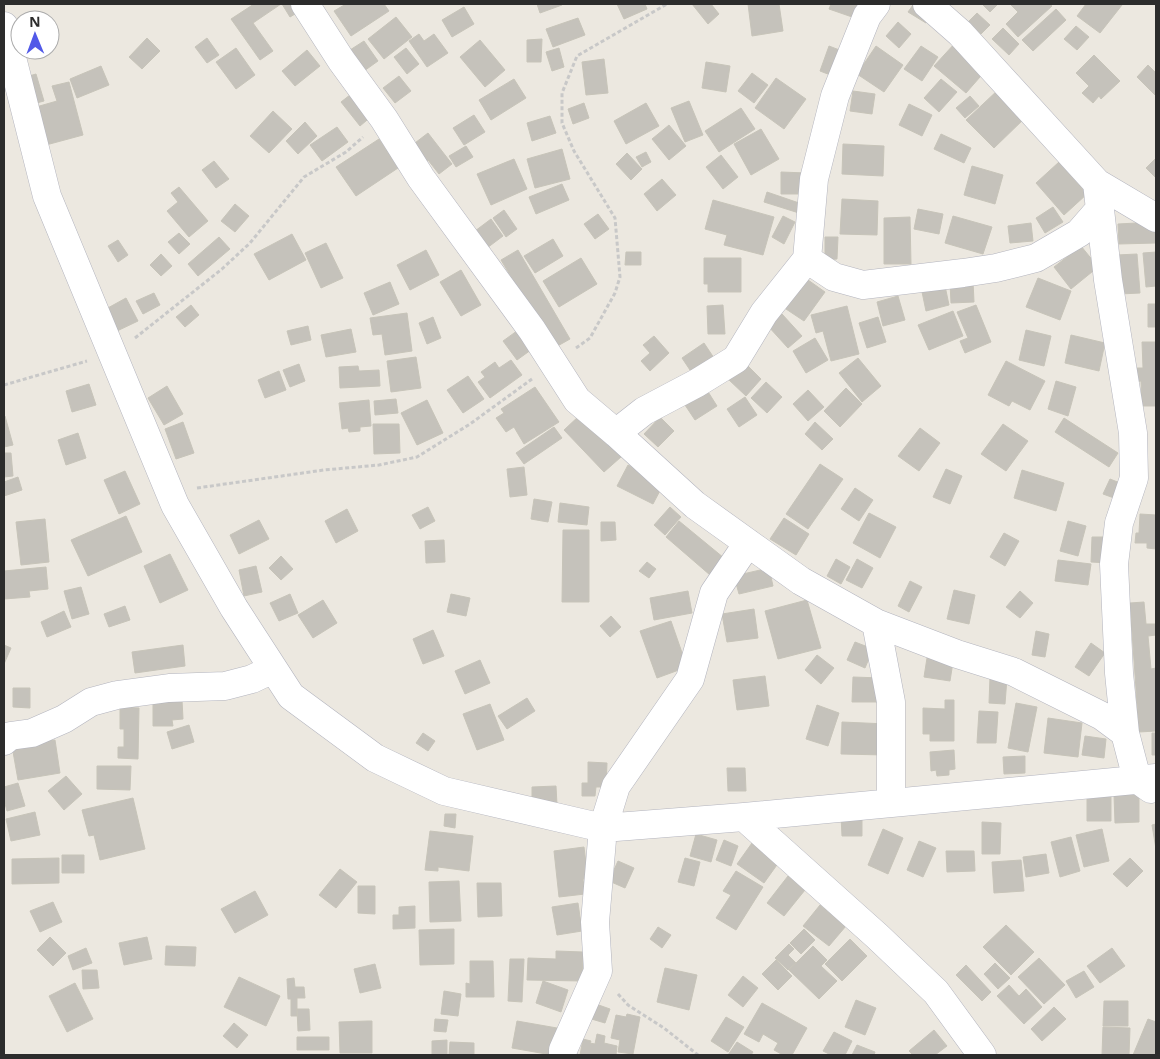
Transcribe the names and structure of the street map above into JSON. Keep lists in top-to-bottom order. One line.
{"north":"top"}
